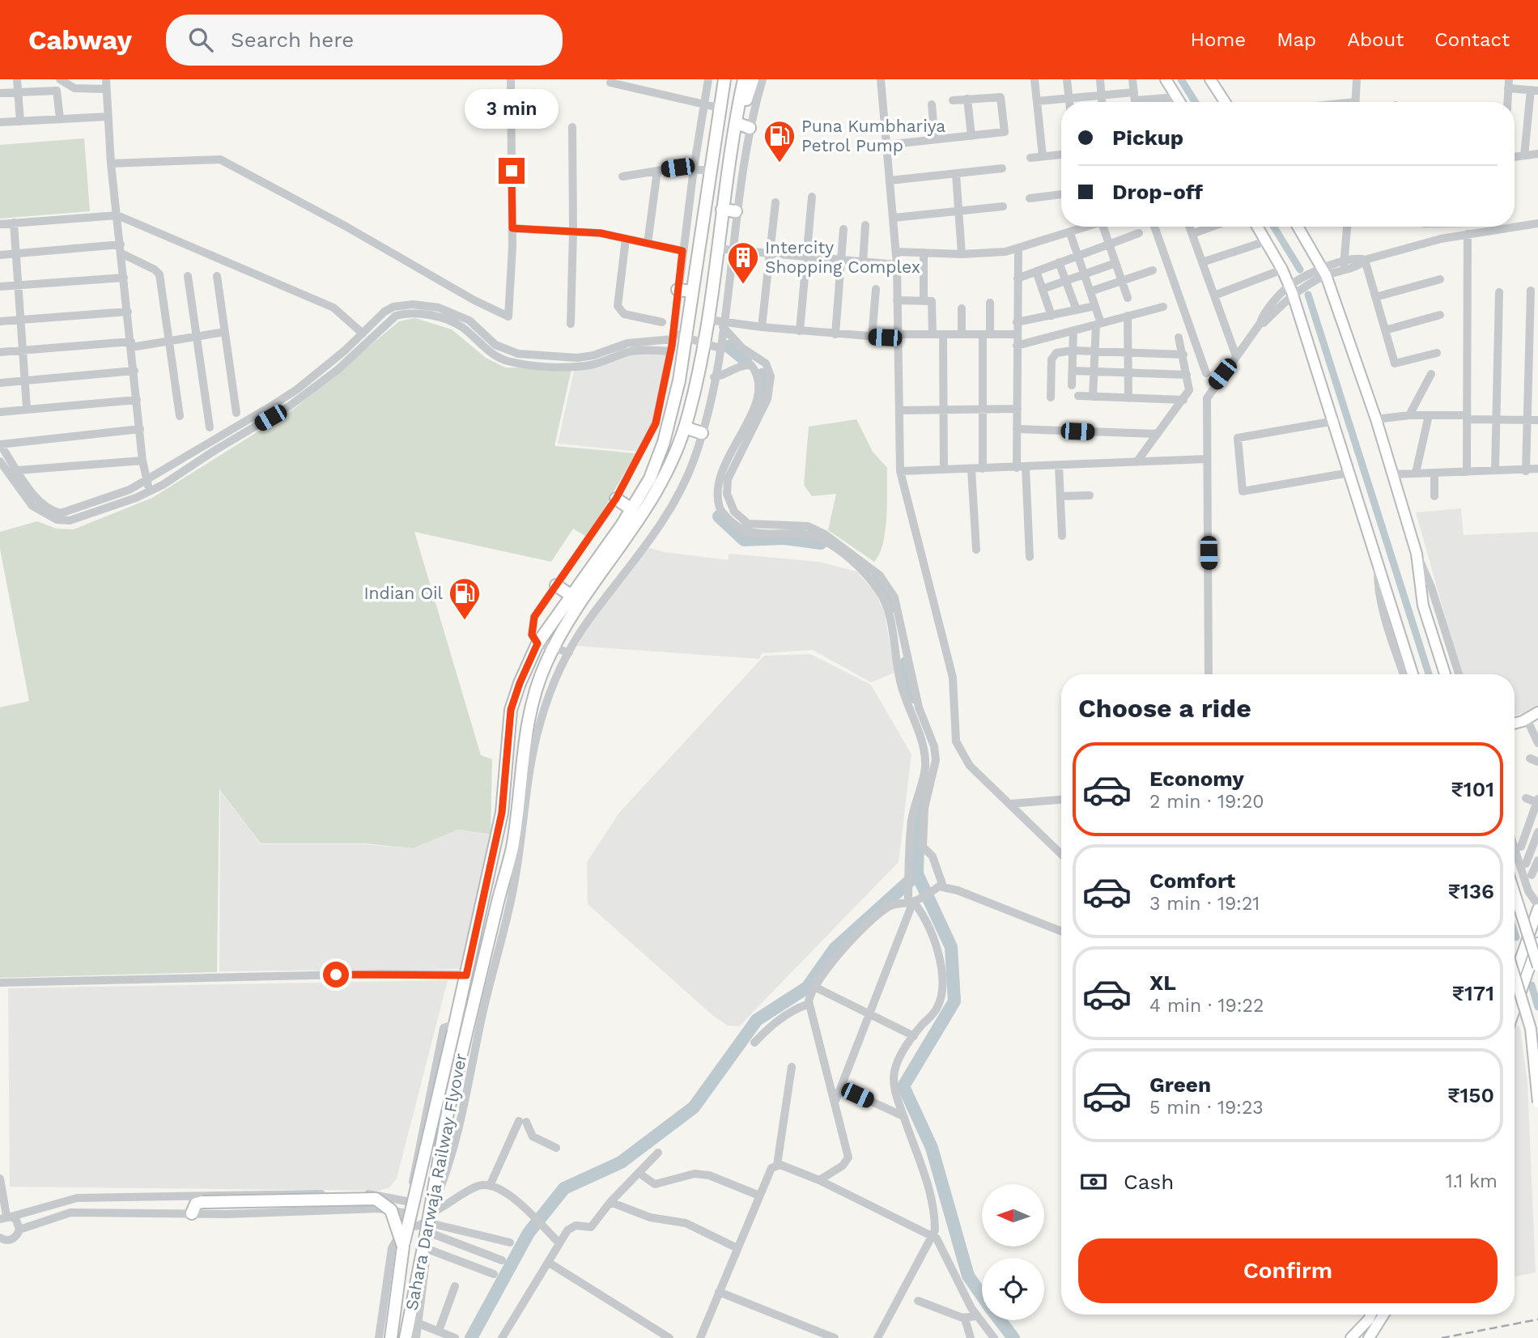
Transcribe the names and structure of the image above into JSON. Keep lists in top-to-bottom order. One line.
{"streets":{"highway":["Sahara Darwaja Railway Flyover"]},"places":{"fuel station":["Puna Kumbhariya Petrol Pump","Indian Oil"],"building":["Intercity Shopping Complex"]},"north":"left","page":{"header":"Cabway","search":"Search here","nav":["Home","Map","About","Contact"],"bubble":"3 min","banner":["Pickup","Drop-off"],"heading":"Choose a ride","list":[{"name":"Economy","note":"2 min · 19:20","value":"₹101"},{"name":"Comfort","note":"3 min · 19:21","value":"₹136"},{"name":"XL","note":"4 min · 19:22","value":"₹171"},{"name":"Green","note":"5 min · 19:23","value":"₹150"}],"pay":["Cash","1.1 km"],"buttons":"Confirm"}}
